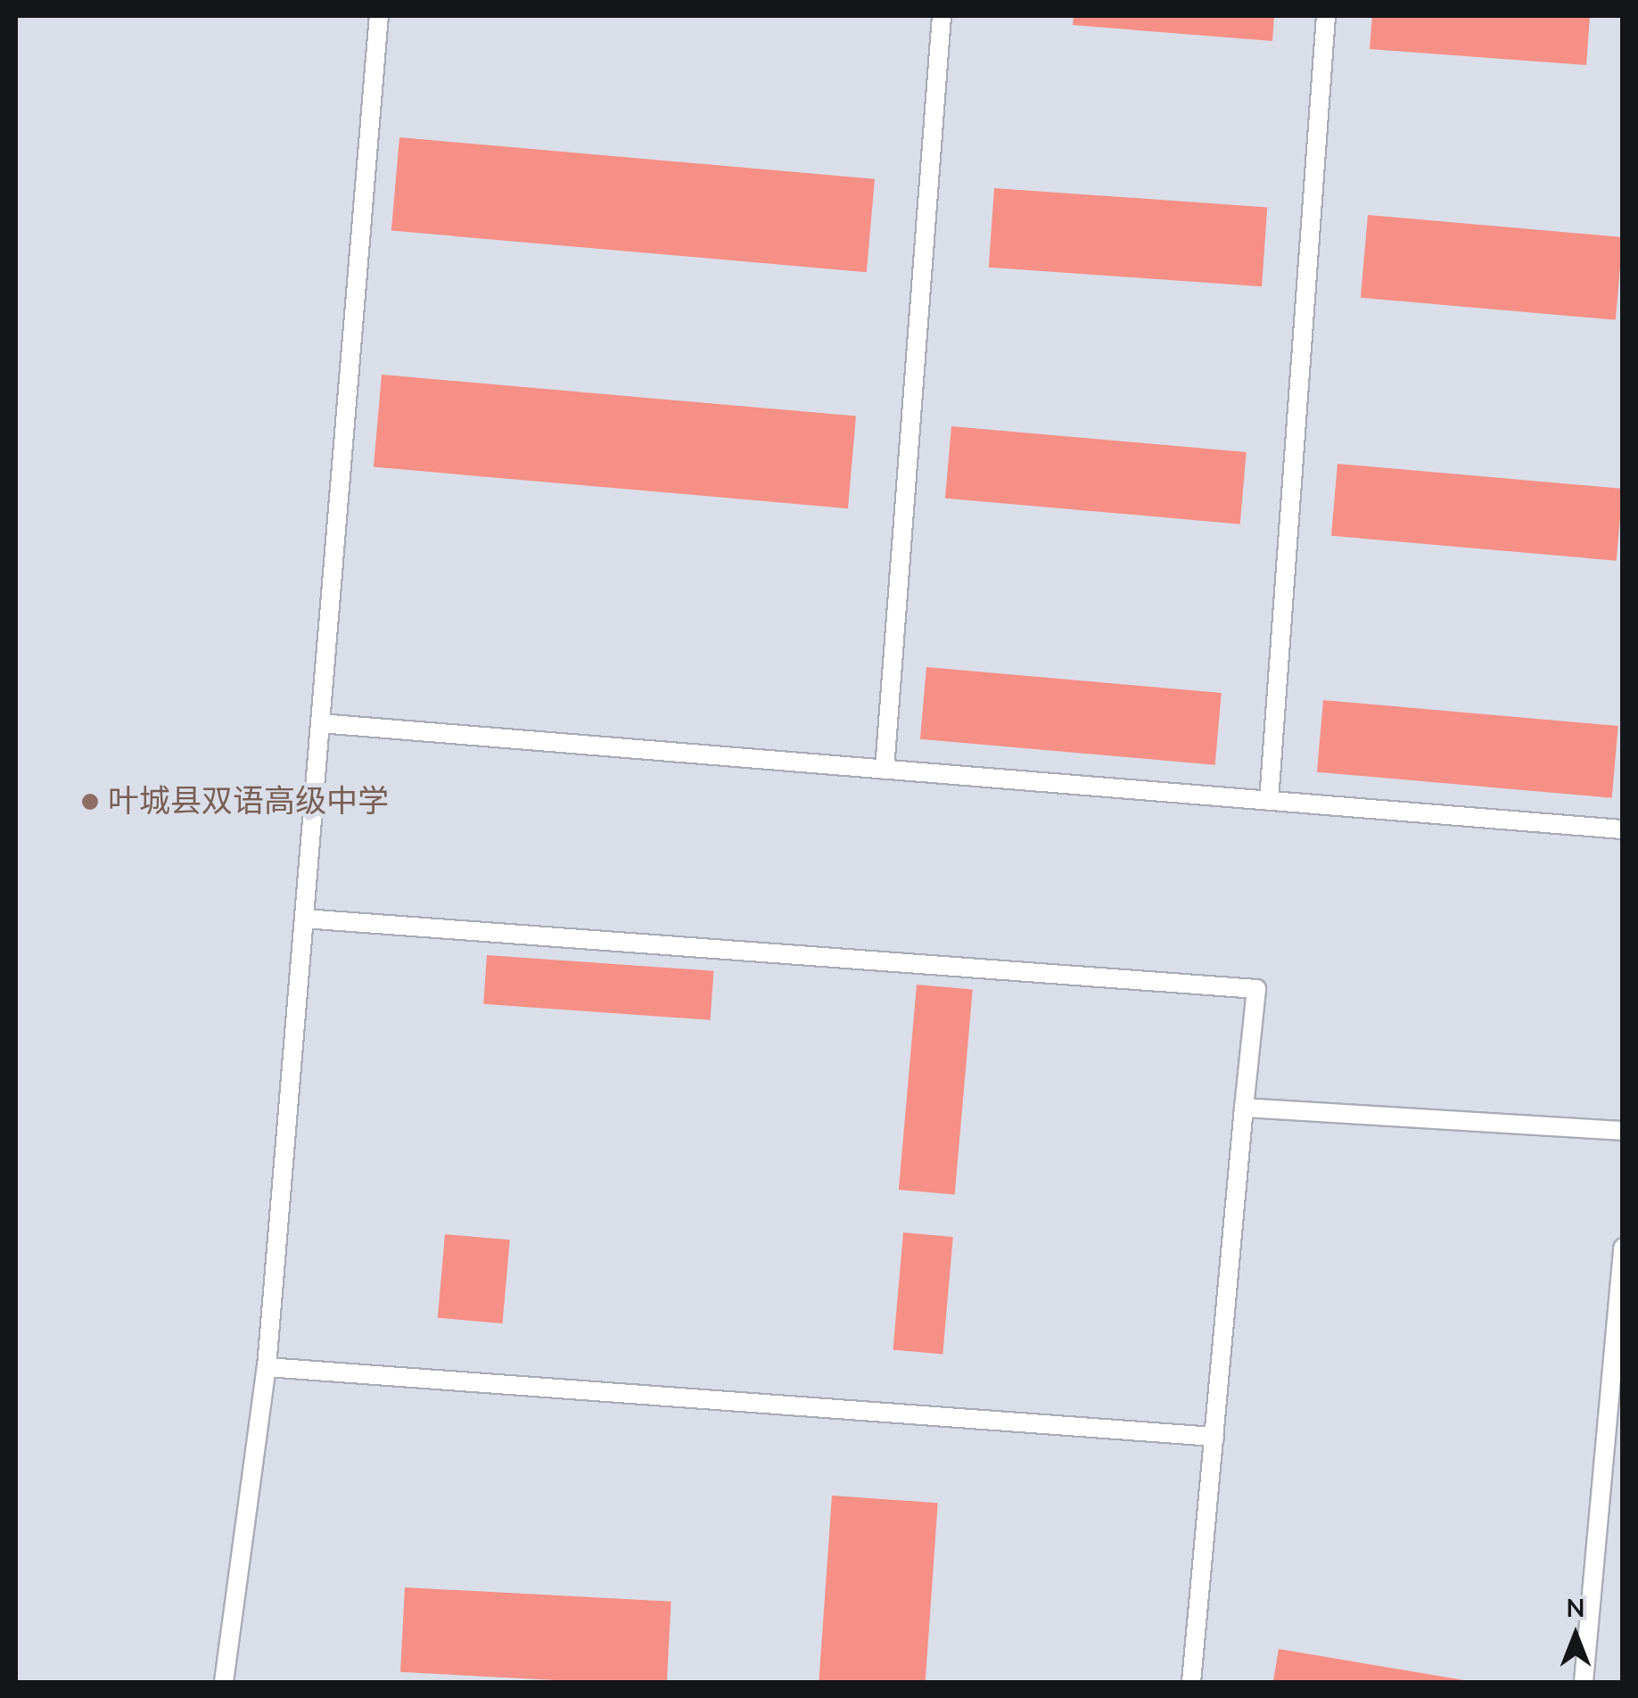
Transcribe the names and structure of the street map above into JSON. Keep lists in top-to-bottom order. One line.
{"places":["叶城县双语高级中学"],"north":"top"}
